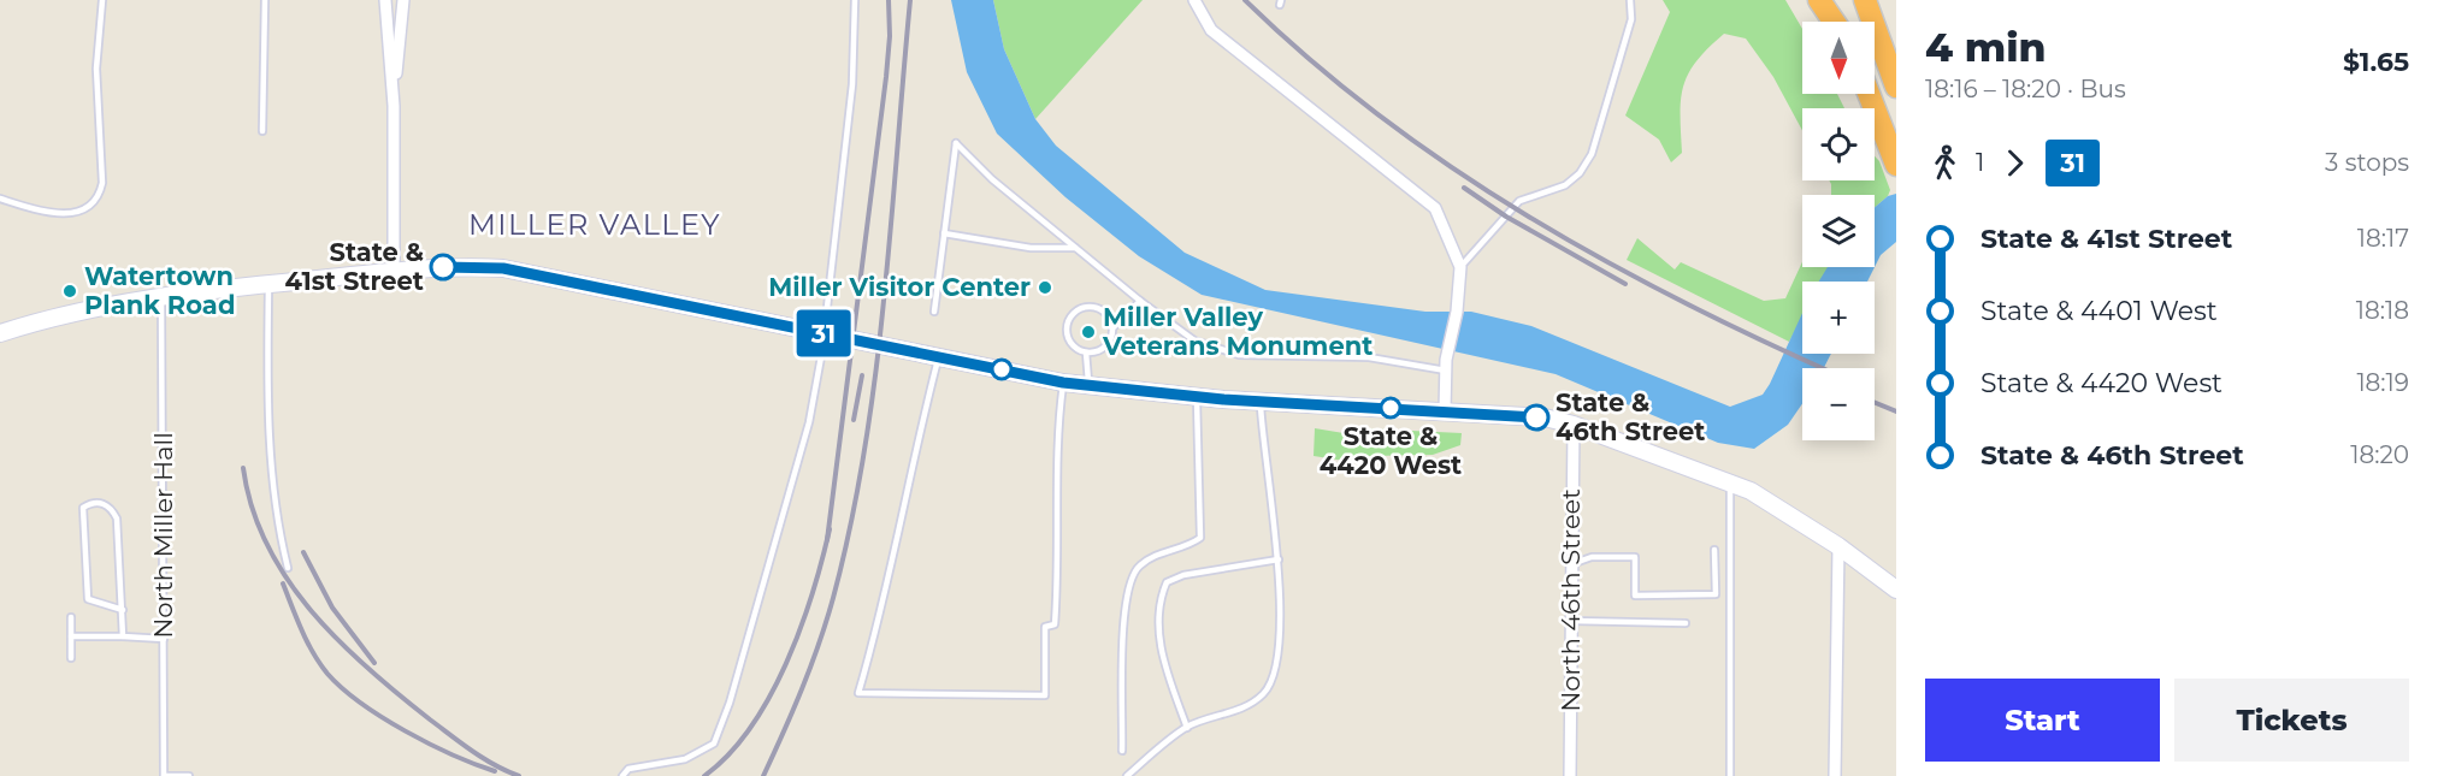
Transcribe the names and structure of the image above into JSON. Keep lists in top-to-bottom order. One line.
{"streets":{"street":["North 46th Street"],"lane":["North Miller Hall"]},"districts":["MILLER VALLEY"],"places":["State & 41st Street","Miller Visitor Center","Watertown Plank Road","Miller Valley Veterans Monument","State & 4420 West","State & 46th Street"],"lines":["bus line 31"],"north":"bottom","page":{"on_map":"31","heading":["4 min","18:16 – 18:20 · Bus","$1.65"],"map_buttons":["+","−"],"legs":["1","31","3 stops"],"list":[{"name":"State & 41st Street","value":"18:17"},{"name":"State & 4401 West","value":"18:18"},{"name":"State & 4420 West","value":"18:19"},{"name":"State & 46th Street","value":"18:20"}],"buttons":["Start","Tickets"]}}
